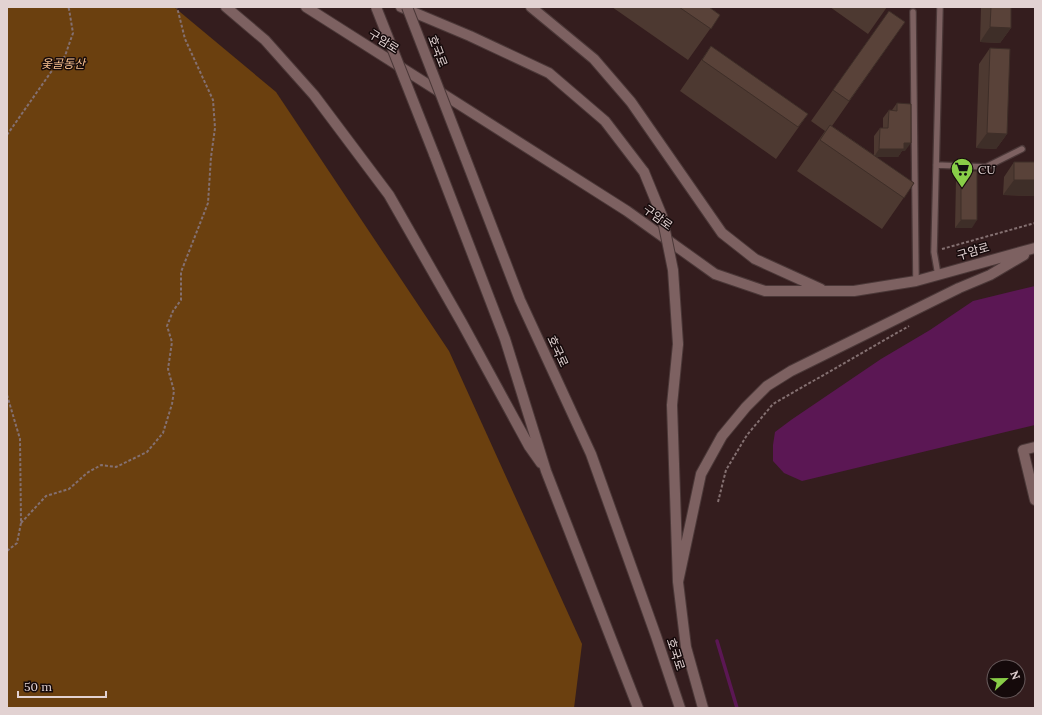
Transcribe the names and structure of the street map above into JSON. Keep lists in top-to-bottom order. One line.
{"streets":{"main road":["구암로","호국로"]},"parks":["옻골동산"],"places":{"supermarket":["CU"]},"scale_bar":"50 m","north":"right"}
